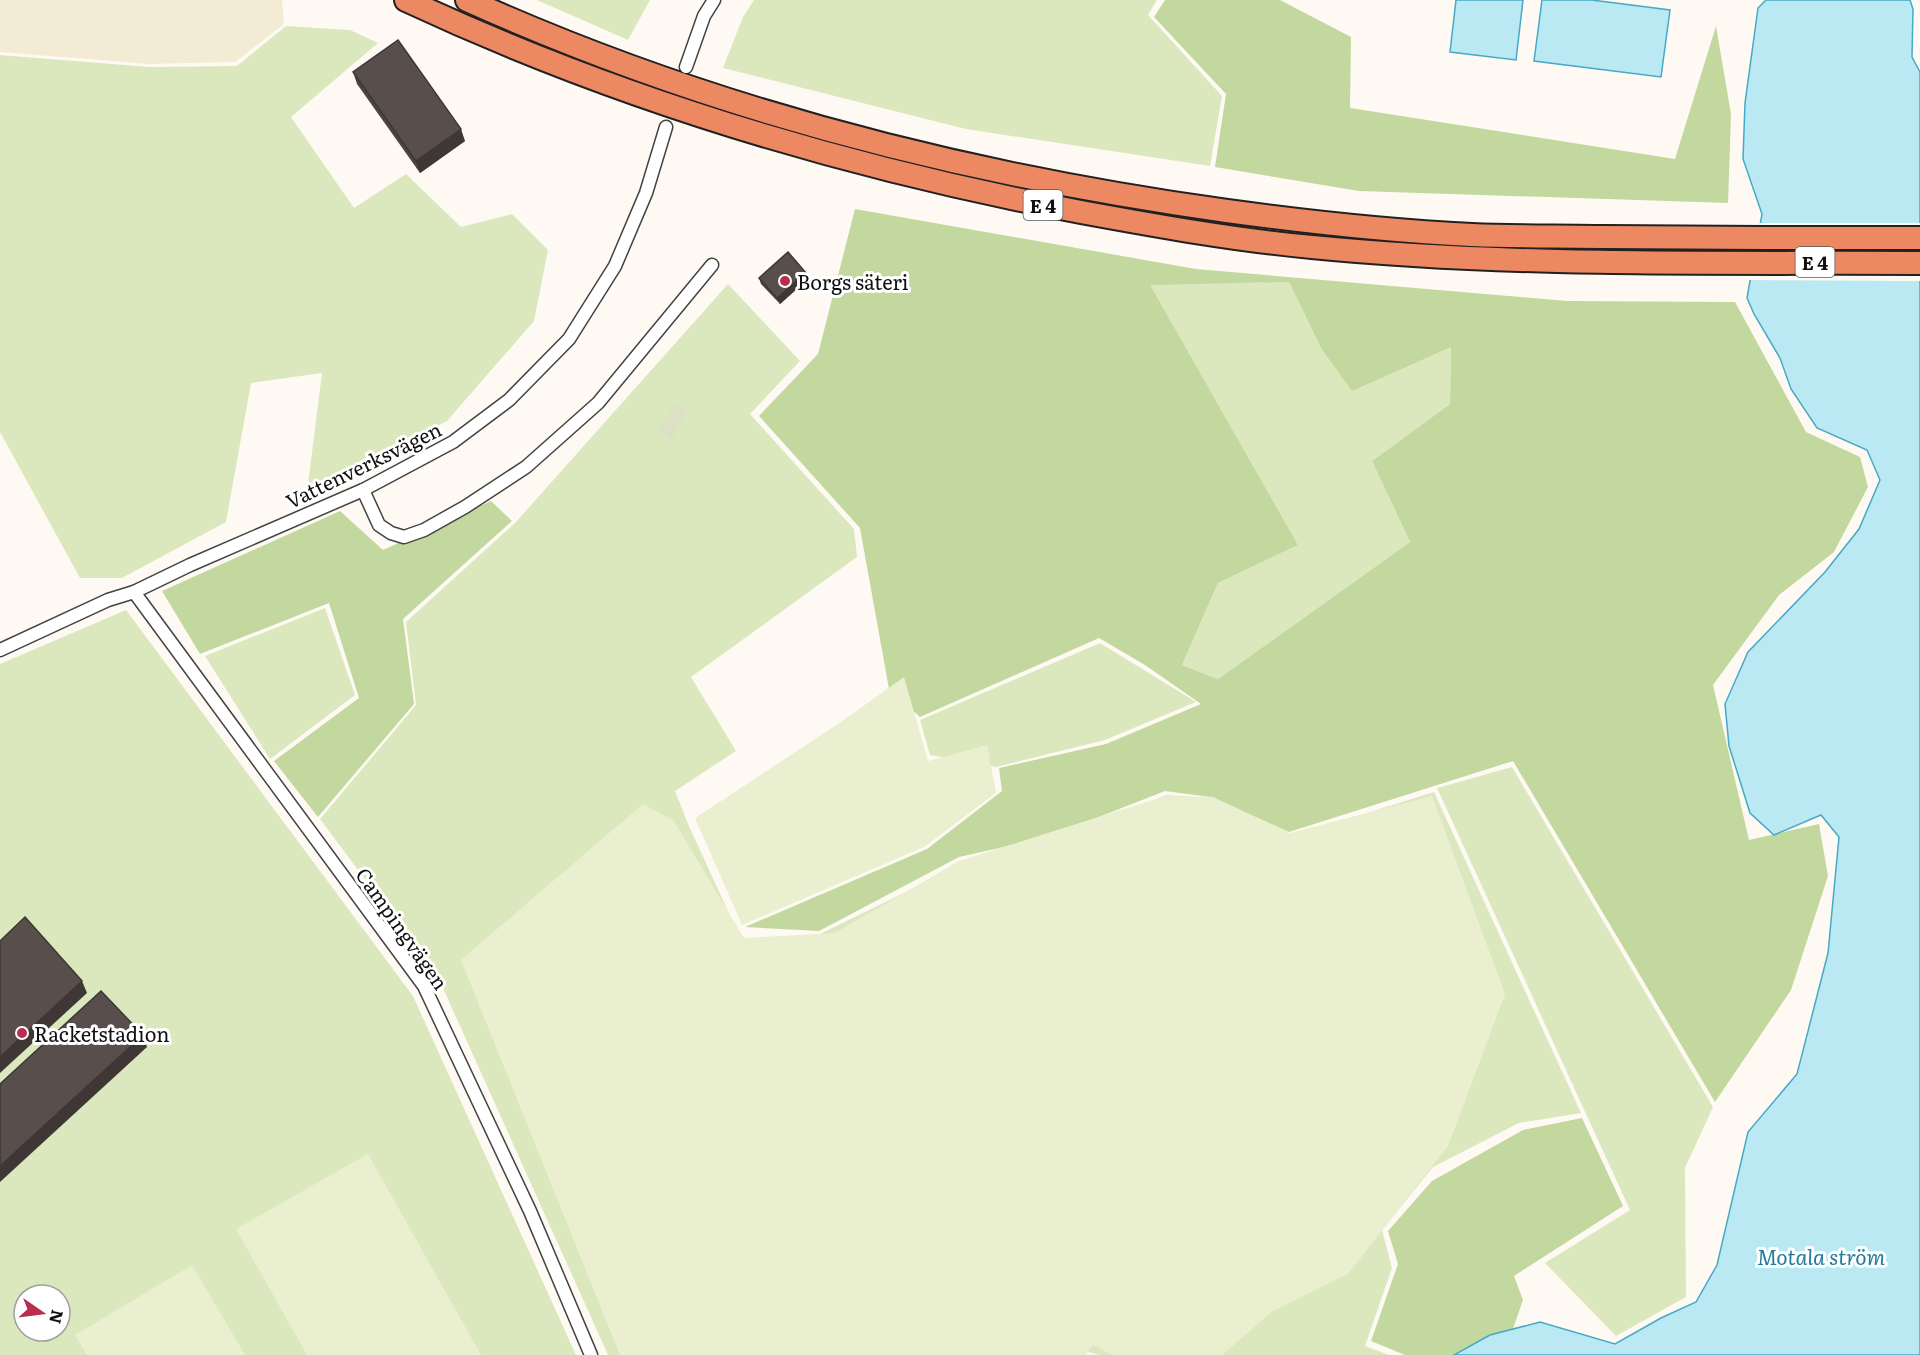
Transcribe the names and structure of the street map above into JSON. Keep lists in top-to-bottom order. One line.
{"streets":{"highway":["E 4"],"street":["Vattenverksvägen","Campingvägen"]},"crossings":[["Vattenverksvägen","Campingvägen"]],"water":["Motala ström"],"places":["Borgs säteri","Racketstadion"],"north":"right"}
